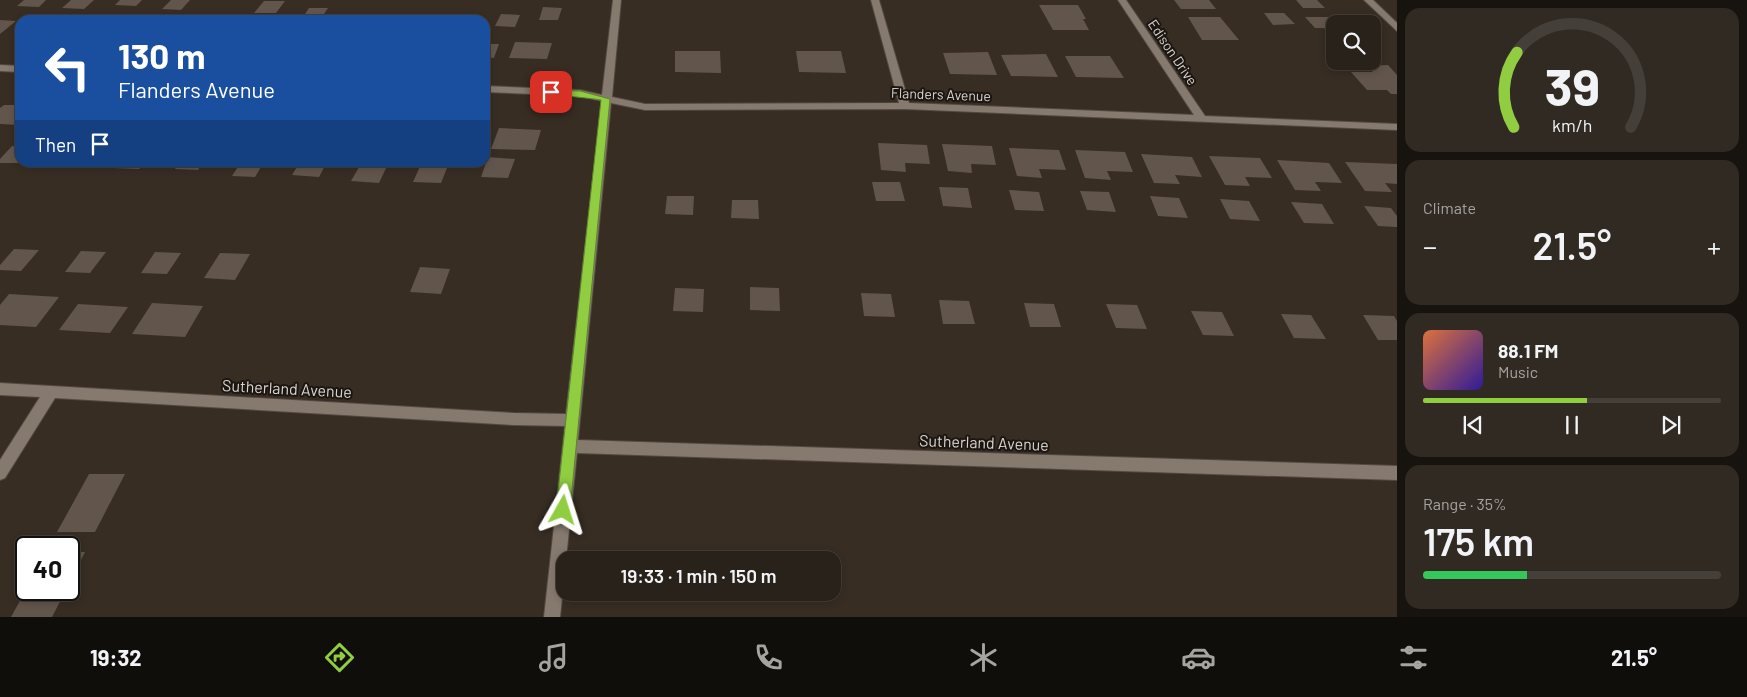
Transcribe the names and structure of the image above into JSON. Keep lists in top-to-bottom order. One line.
{"streets":{"street":["Edison Drive","Flanders Avenue","Sutherland Avenue"]},"crossings":[["Edison Drive","Flanders Avenue"]],"page":{"turn":["130 m","Flanders Avenue"],"then":"Then","tile":["Climate",["Range · 35%","175 km"]],"heat":["−","21.5°","+"],"song":["88.1 FM","Music"],"limit":"40","trip":"19:33 · 1 min · 150 m","tabs":["19:32","21.5°"],"gauge":["39","km/h"]}}
